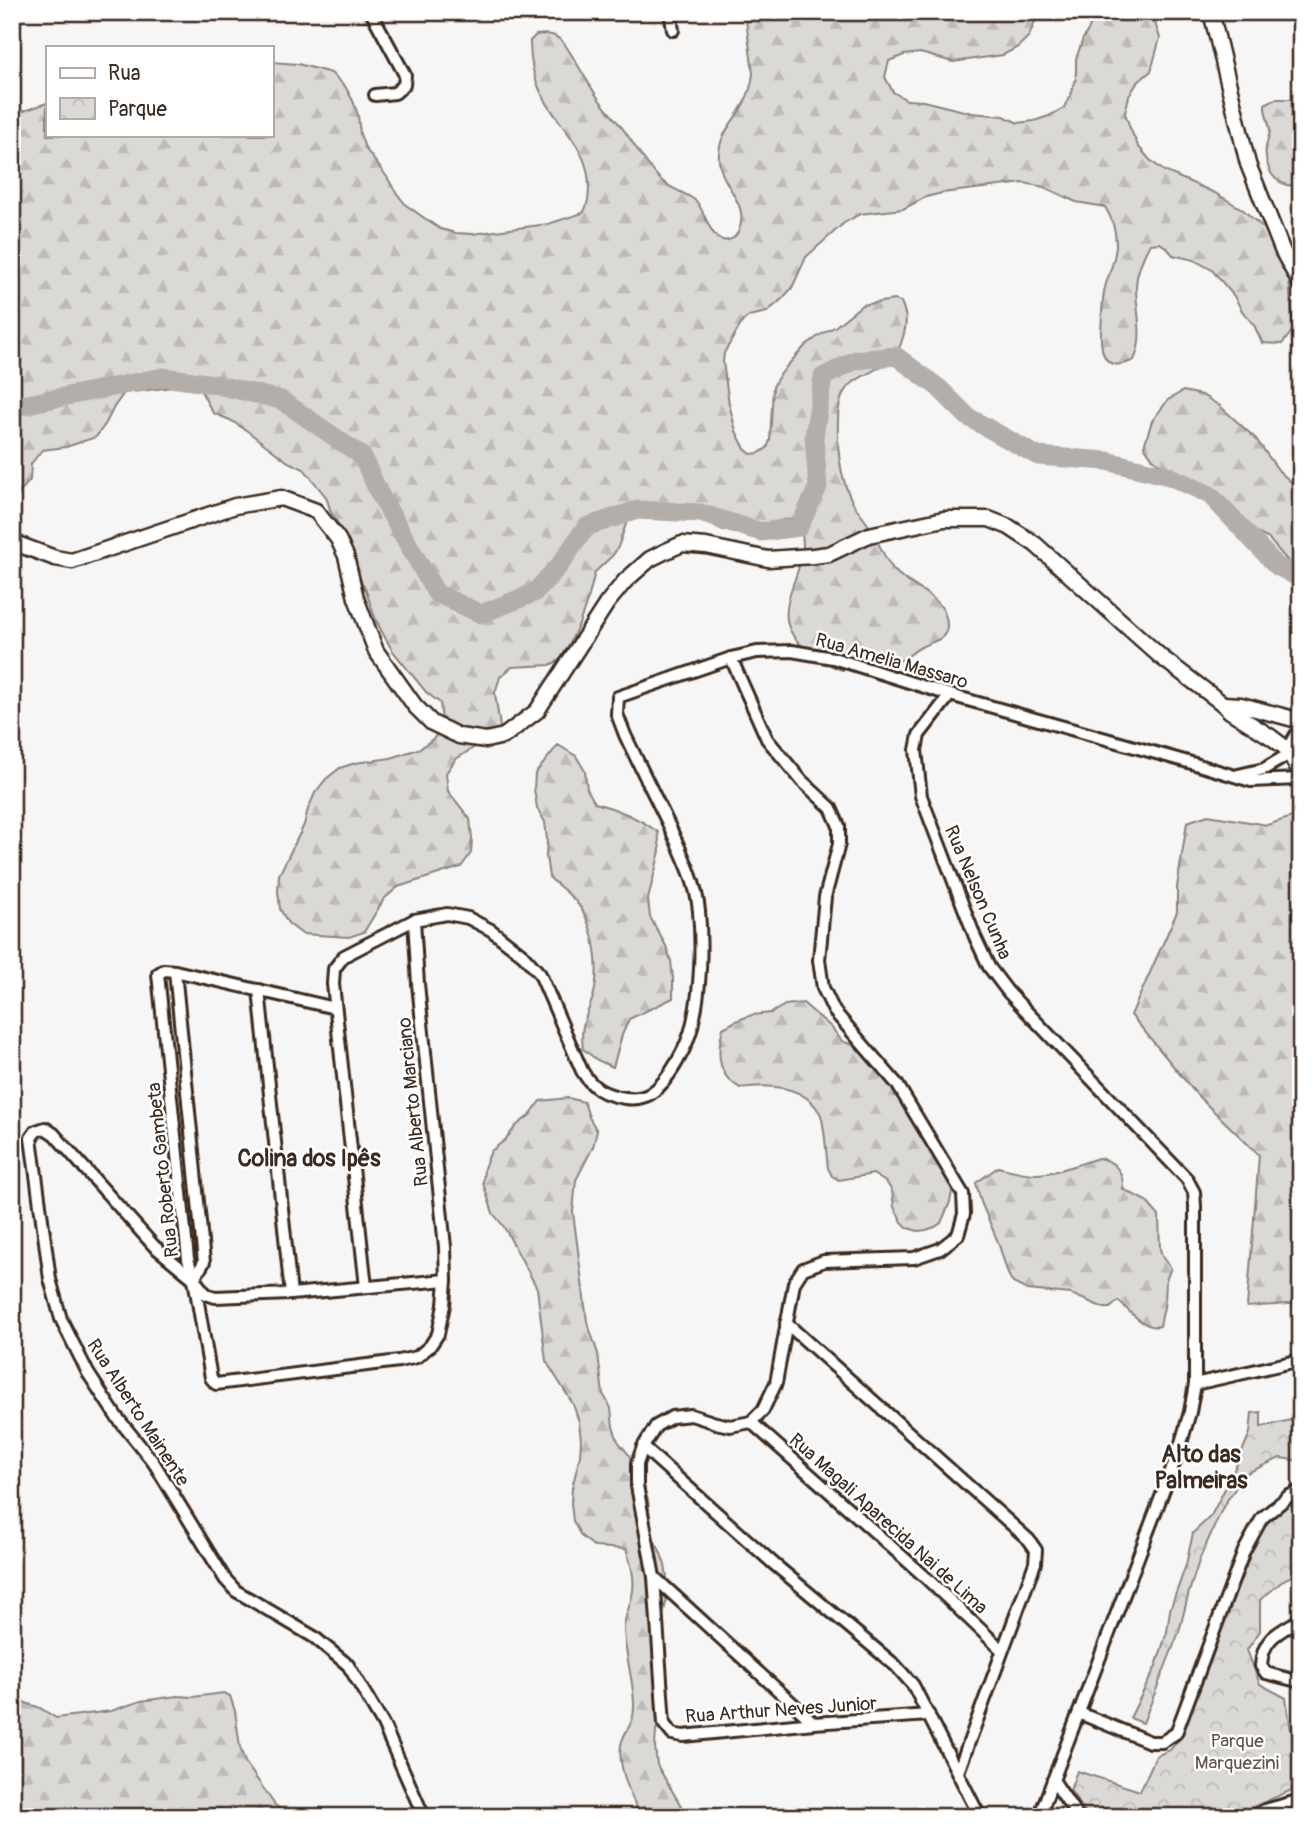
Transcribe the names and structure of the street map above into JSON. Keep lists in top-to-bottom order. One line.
{"streets":{"street":["Rua Amelia Massaro","Rua Nelson Cunha","Rua Alberto Marciano","Rua Roberto Gambeta","Rua Alberto Mainente","Rua Magali Aparecida Nai de Lima","Rua Arthur Neves Junior"]},"crossings":[["Rua Amelia Massaro","Rua Nelson Cunha"],["Rua Amelia Massaro","Rua Alberto Marciano"],["Rua Alberto Marciano","Rua Roberto Gambeta"],["Rua Alberto Marciano","Rua Alberto Mainente"],["Rua Roberto Gambeta","Rua Alberto Mainente"]],"districts":["Colina dos Ipês","Alto das Palmeiras"],"parks":["Parque Marquezini"],"legend":["Rua","Parque"]}
